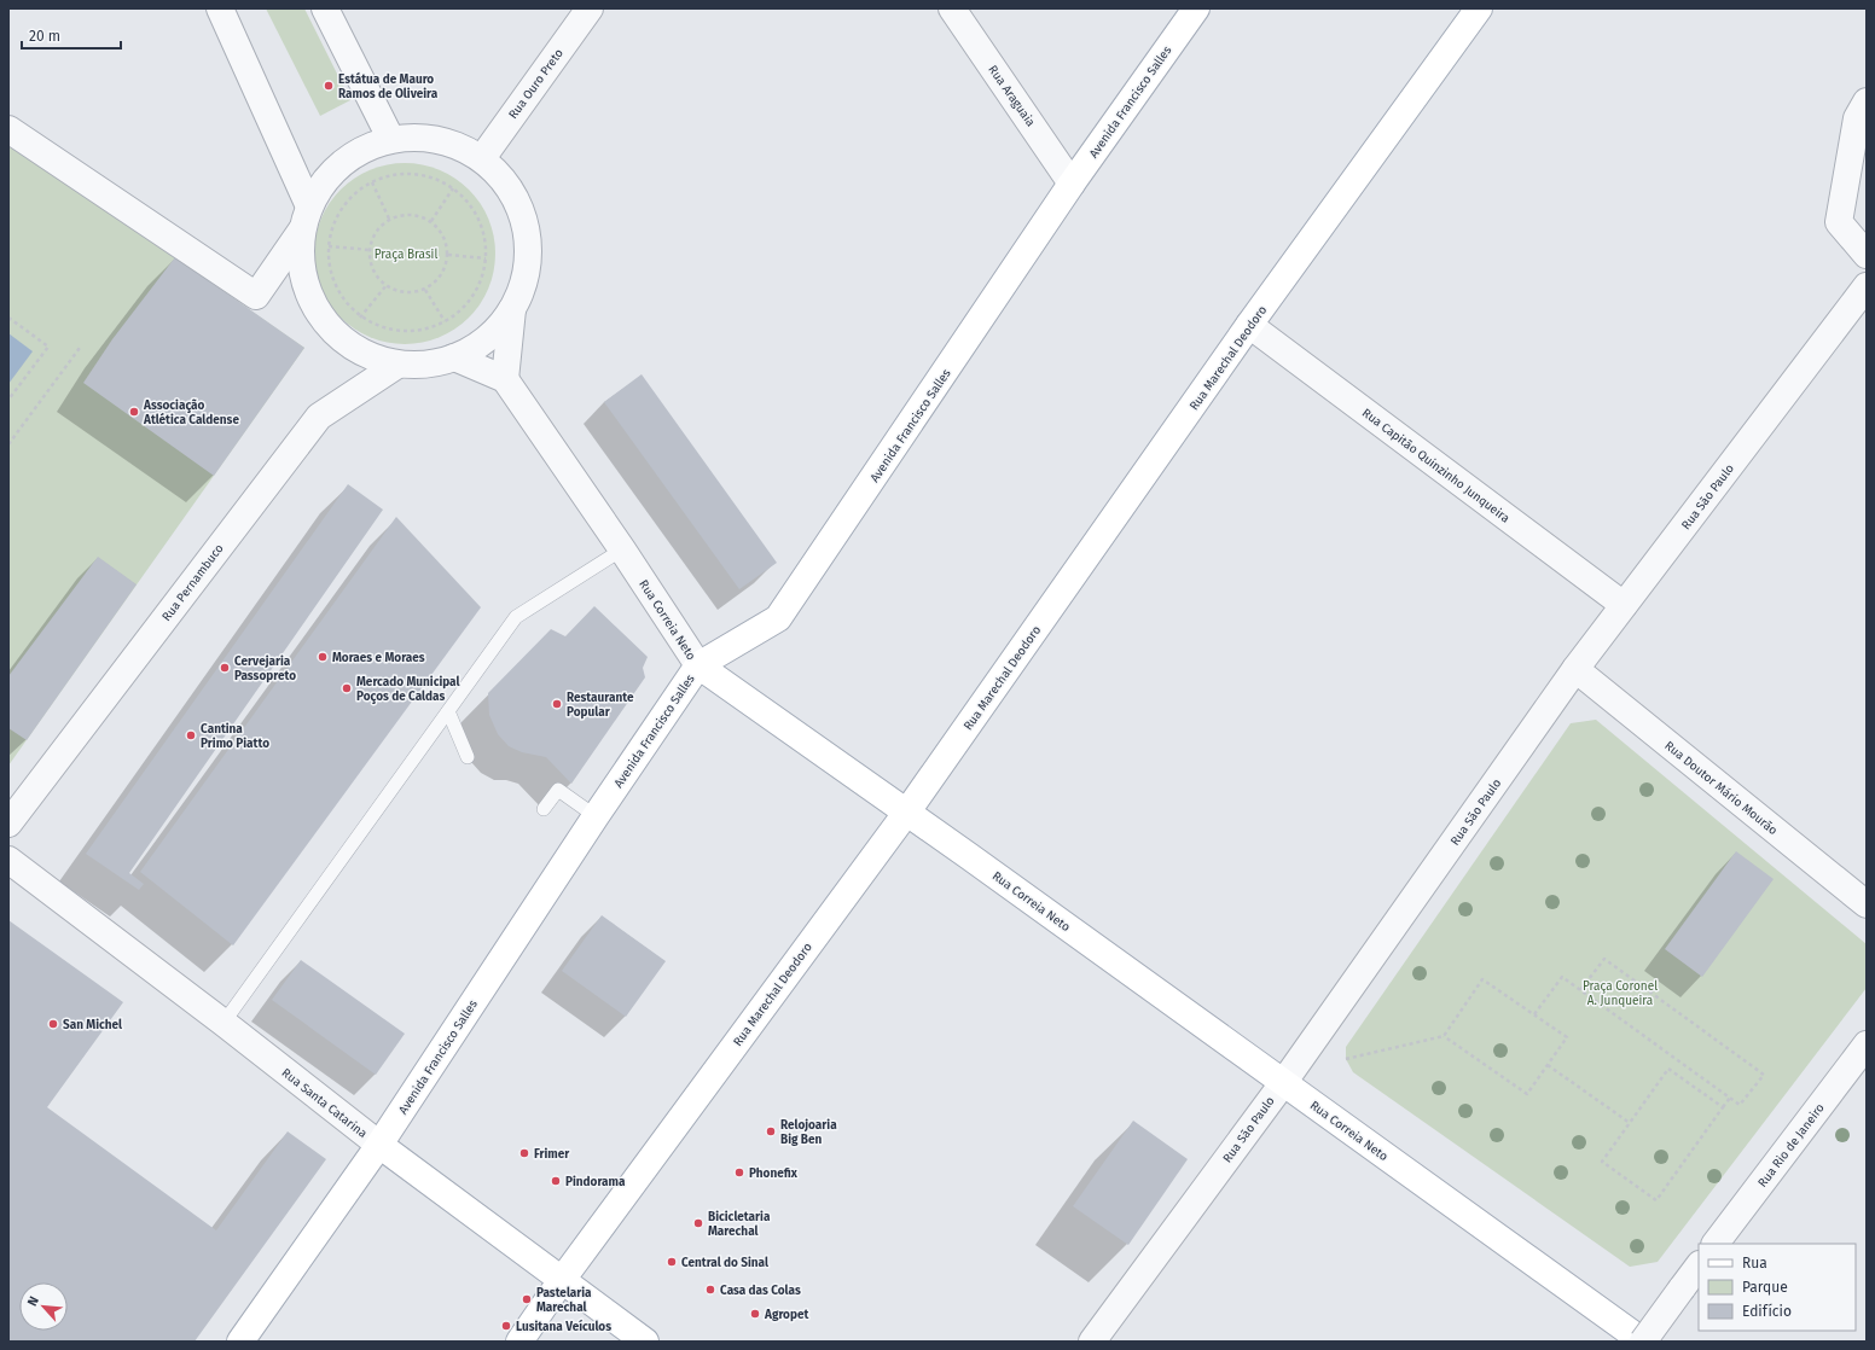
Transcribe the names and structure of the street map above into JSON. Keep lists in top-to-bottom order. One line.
{"streets":{"main road":["Avenida Francisco Salles","Rua Marechal Deodoro","Rua Correia Neto","Rua Santa Catarina"],"street":["Rua Ouro Preto","Rua Araguaia","Rua Capitão Quinzinho Junqueira","Rua São Paulo","Rua Pernambuco","Rua Doutor Mário Mourão","Rua Rio de Janeiro"]},"crossings":[["Rua Araguaia","Avenida Francisco Salles"],["Avenida Francisco Salles","Rua Correia Neto"],["Avenida Francisco Salles","Rua Santa Catarina"],["Rua Marechal Deodoro","Rua Capitão Quinzinho Junqueira"],["Rua Marechal Deodoro","Rua Correia Neto"],["Rua Marechal Deodoro","Rua Santa Catarina"],["Rua Capitão Quinzinho Junqueira","Rua São Paulo"],["Rua São Paulo","Rua Correia Neto"],["Rua São Paulo","Rua Doutor Mário Mourão"]],"parks":["Praça Brasil","Praça Coronel A. Junqueira"],"places":["Estátua de Mauro Ramos de Oliveira","Associação Atlética Caldense","Moraes e Moraes","Cervejaria Passopreto","Mercado Municipal Poços de Caldas","Restaurante Popular","Cantina Primo Piatto","San Michel","Relojoaria Big Ben","Frimer","Phonefix","Pindorama","Bicicletaria Marechal","Central do Sinal","Casa das Colas","Pastelaria Marechal","Agropet","Lusitana Veículos"],"legend":["Rua","Parque","Edifício"],"scale_bar":"20 m","north":"top left"}
